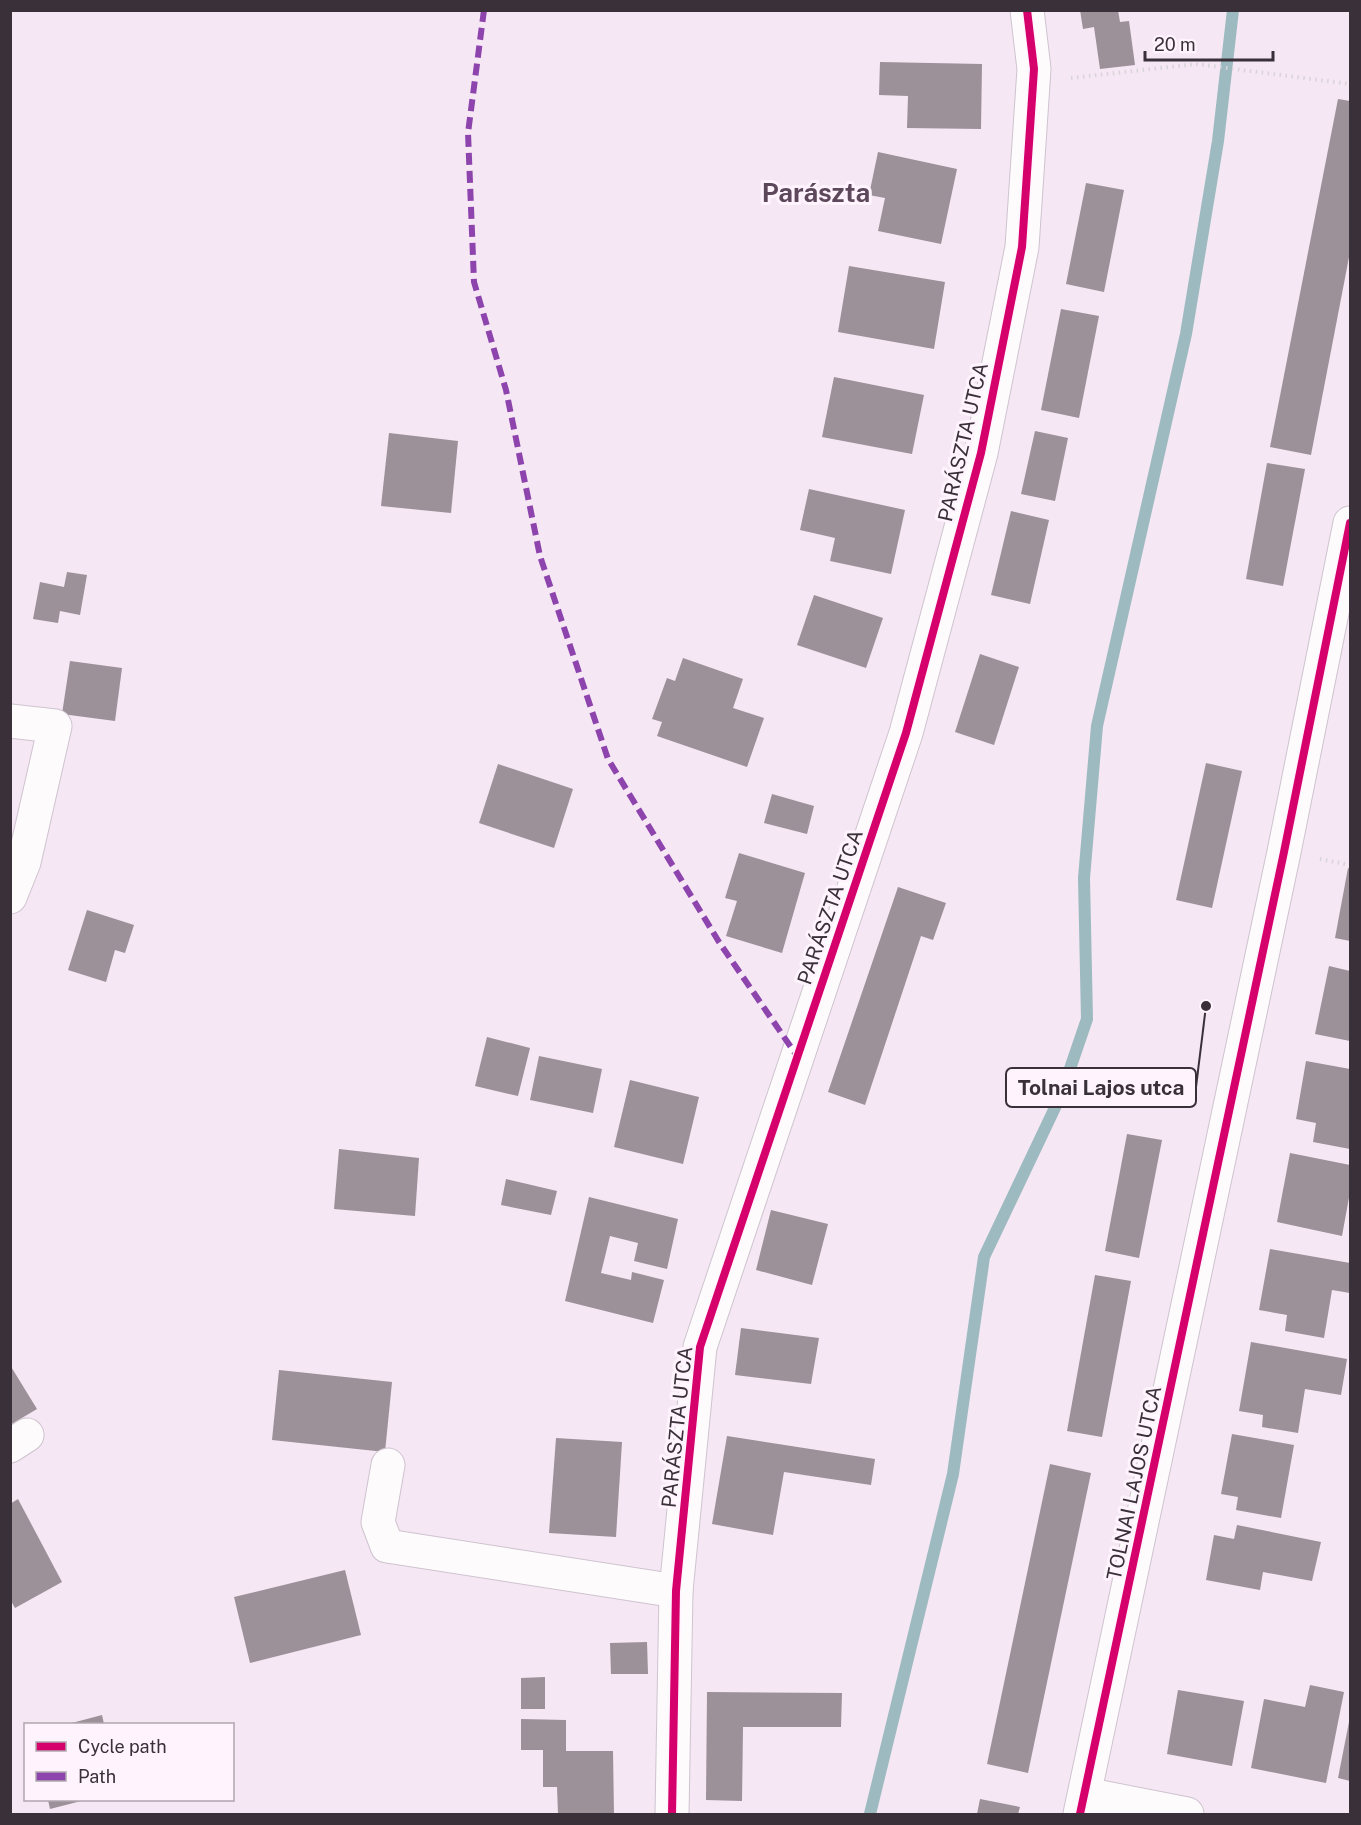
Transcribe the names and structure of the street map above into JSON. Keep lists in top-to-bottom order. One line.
{"streets":{"street":["PARÁSZTA UTCA","TOLNAI LAJOS UTCA"]},"districts":["Parászta"],"places":["Tolnai Lajos utca"],"legend":["Cycle path","Path"],"scale_bar":"20 m"}
